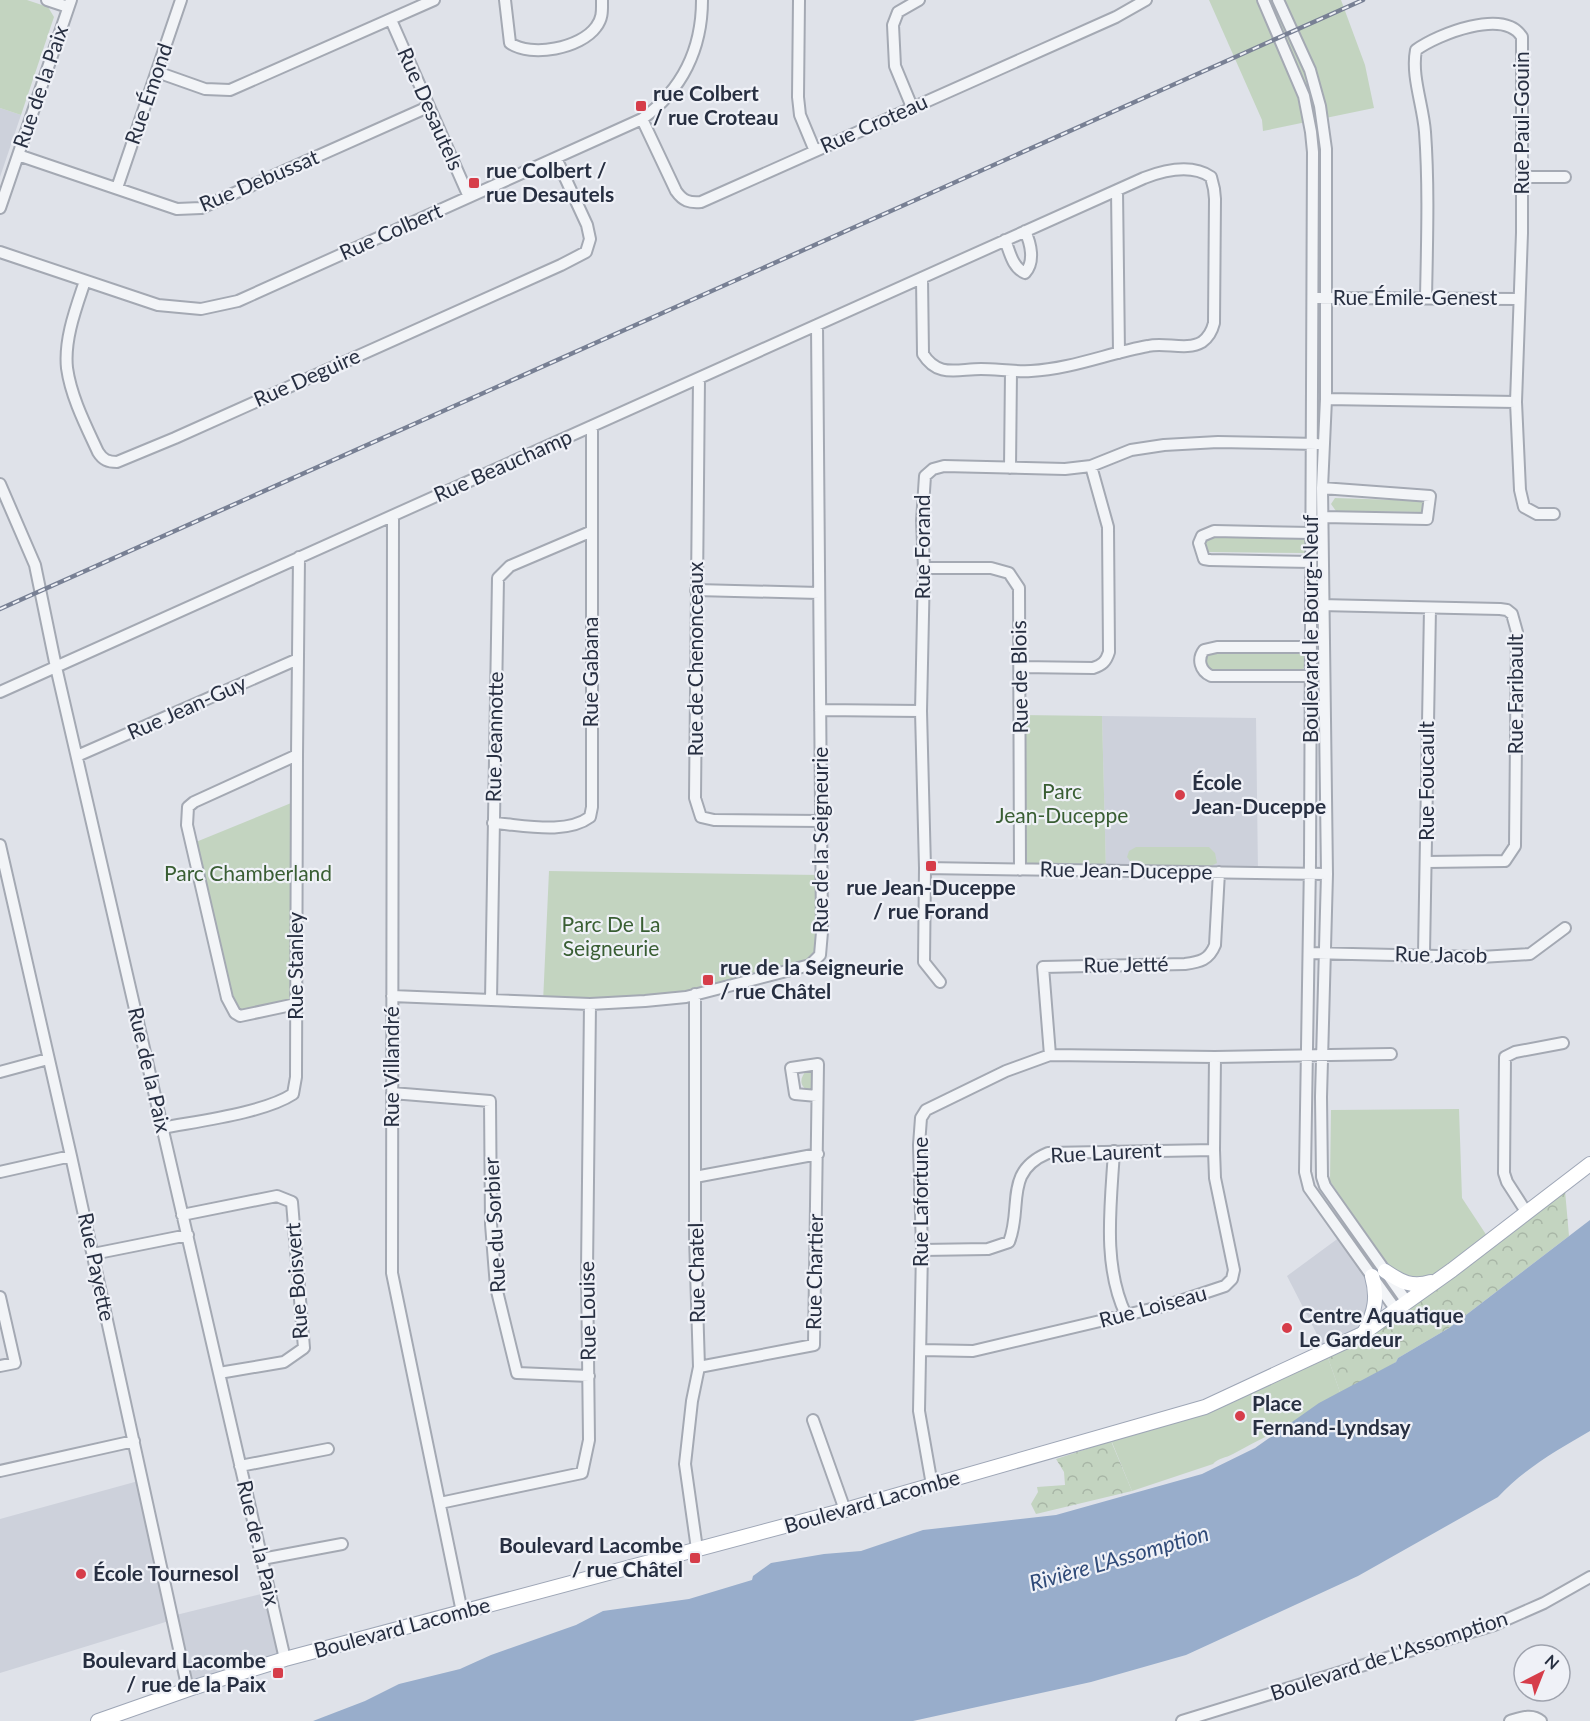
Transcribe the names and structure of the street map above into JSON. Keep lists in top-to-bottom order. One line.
{"streets":{"main road":["Boulevard Lacombe"],"street":["Rue de la Paix","Rue Émond","Rue Desautels","Rue Paul-Gouin","Rue Croteau","Rue Debussat","Rue Colbert","Rue Émile-Genest","Rue Deguire","Rue Beauchamp","Rue Forand","Boulevard le Bourg-Neuf","Rue de Chenonceaux","Rue Gabana","Rue de Blois","Rue Faribault","Rue Jean-Guy","Rue Jeannotte","Rue Foucault","Rue de la Seigneurie","Rue Jean-Duceppe","Rue Jacob","Rue Jetté","Rue Stanley","Rue Villandré","Rue Laurent","Rue Lafortune","Rue du Sorbier","Rue Payette","Rue Chartier","Rue Chatel","Rue Boisvert","Rue Loiseau","Rue Louise","Boulevard de L'Assomption"]},"crossings":[["Rue de la Paix","Rue Debussat"],["Rue de la Paix","Rue Beauchamp"],["Rue de la Paix","Rue Jean-Guy"],["Rue de la Paix","Rue Stanley"],["Rue de la Paix","Rue Boisvert"],["Rue de la Paix","Boulevard Lacombe"],["Rue Émond","Rue Debussat"],["Rue Desautels","Rue Debussat"],["Rue Desautels","Rue Colbert"],["Rue Paul-Gouin","Rue Émile-Genest"],["Rue Croteau","Rue Colbert"],["Rue Colbert","Rue Deguire"],["Rue Émile-Genest","Boulevard le Bourg-Neuf"],["Rue Beauchamp","Rue de Chenonceaux"],["Rue Beauchamp","Rue Gabana"],["Rue Beauchamp","Rue de la Seigneurie"],["Rue Beauchamp","Rue Stanley"],["Rue Beauchamp","Rue Villandré"],["Rue Forand","Boulevard le Bourg-Neuf"],["Rue Forand","Rue de Blois"],["Rue Forand","Rue Jean-Duceppe"],["Boulevard le Bourg-Neuf","Rue Faribault"],["Boulevard le Bourg-Neuf","Rue Jean-Duceppe"],["Boulevard le Bourg-Neuf","Rue Jacob"],["Boulevard le Bourg-Neuf","Rue Lafortune"],["Boulevard le Bourg-Neuf","Boulevard Lacombe"],["Rue de Chenonceaux","Rue de la Seigneurie"],["Rue Gabana","Rue Jeannotte"],["Rue de Blois","Rue Jean-Duceppe"],["Rue Faribault","Rue Foucault"],["Rue Jean-Guy","Rue Stanley"],["Rue Jeannotte","Rue de la Seigneurie"],["Rue Foucault","Rue Jacob"],["Rue de la Seigneurie","Rue Villandré"],["Rue de la Seigneurie","Rue Chatel"],["Rue de la Seigneurie","Rue Louise"],["Rue Jean-Duceppe","Rue Jetté"],["Rue Jetté","Rue Lafortune"],["Rue Villandré","Rue du Sorbier"],["Rue Villandré","Rue Louise"],["Rue Villandré","Boulevard Lacombe"],["Rue Laurent","Rue Lafortune"],["Rue Laurent","Rue Loiseau"],["Rue Lafortune","Rue Loiseau"],["Rue Lafortune","Boulevard Lacombe"],["Rue du Sorbier","Rue Louise"],["Rue Payette","Boulevard Lacombe"],["Rue Chartier","Rue Chatel"],["Rue Chatel","Boulevard Lacombe"]],"water":["Rivière L'Assomption"],"parks":["Parc Jean-Duceppe","Parc Chamberland","Parc De La Seigneurie"],"places":{"transit":["rue Colbert / rue Croteau","rue Colbert / rue Desautels","rue Jean-Duceppe / rue Forand","rue de la Seigneurie / rue Châtel","Boulevard Lacombe / rue Châtel","Boulevard Lacombe / rue de la Paix"],"other":["École Jean-Duceppe","Centre Aquatique Le Gardeur","Place Fernand-Lyndsay","École Tournesol"]},"north":"top right"}
